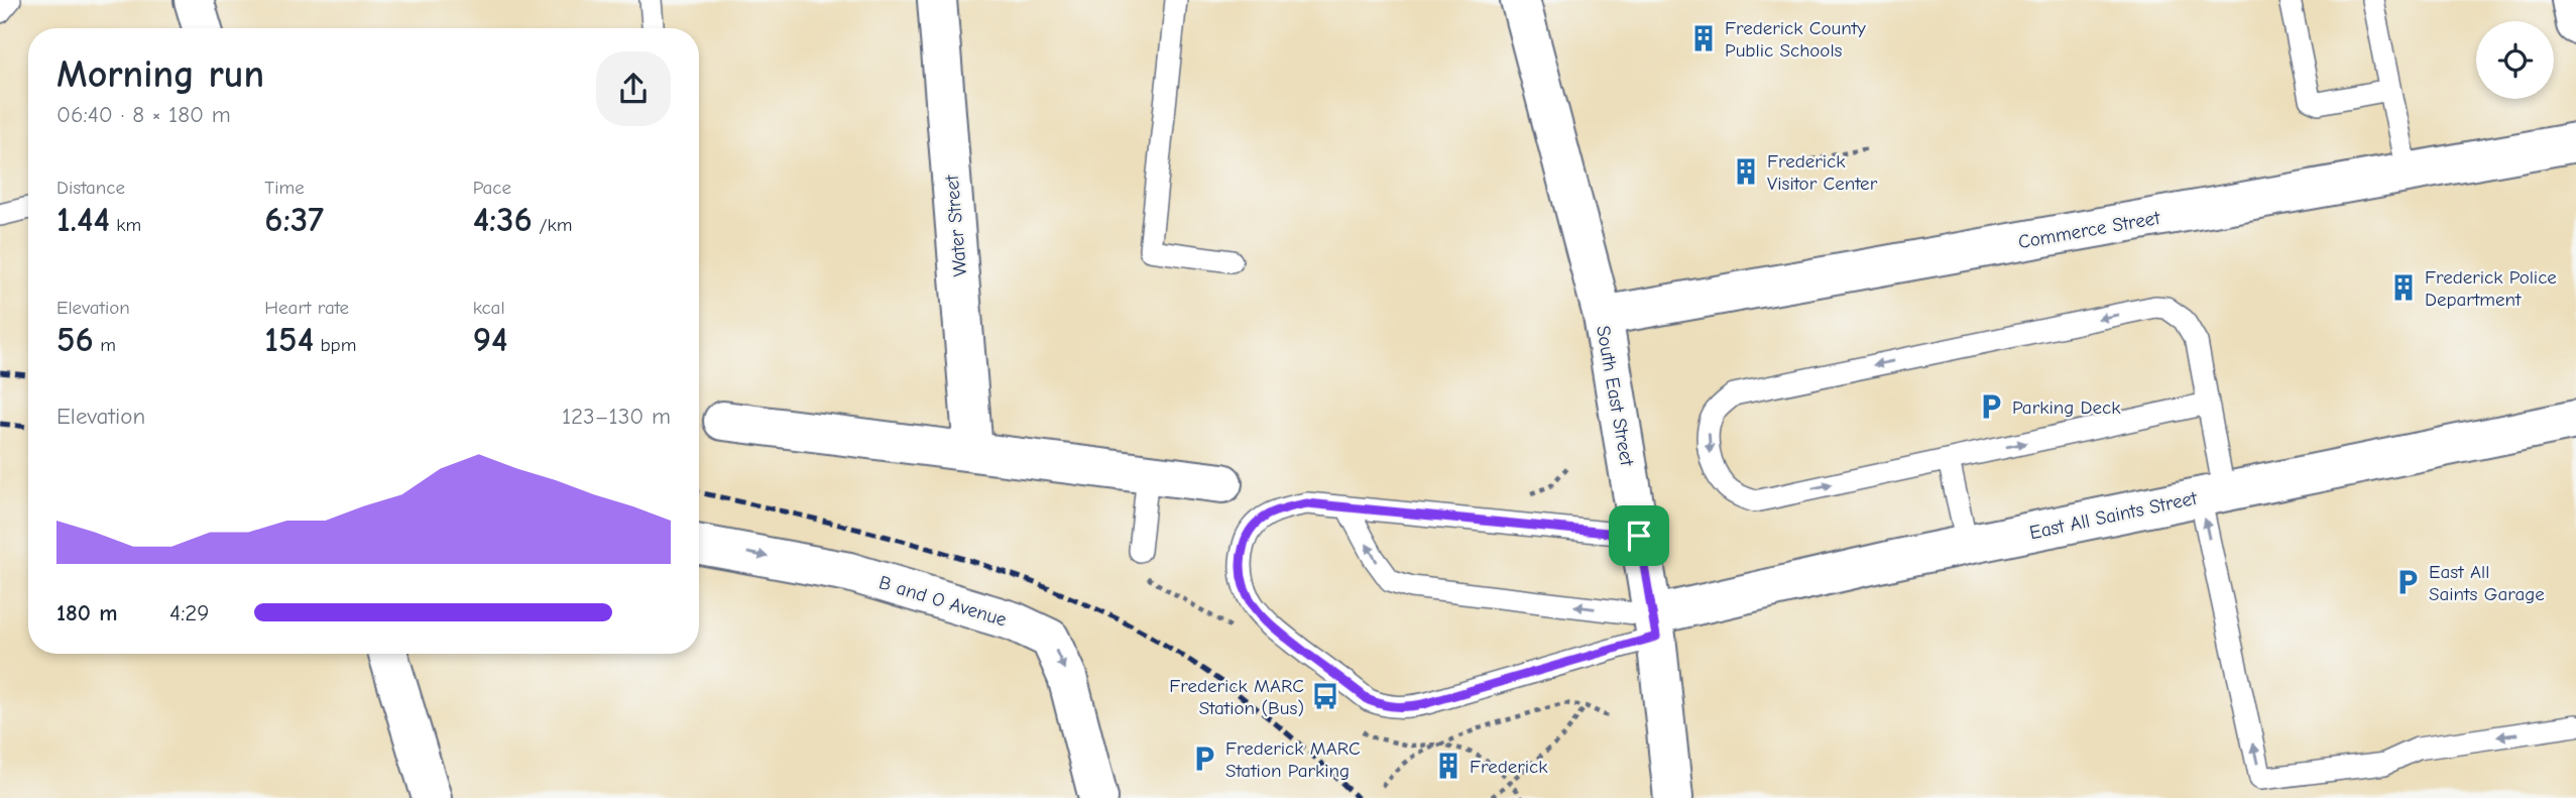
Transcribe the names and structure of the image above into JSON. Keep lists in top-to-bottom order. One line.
{"streets":{"street":["Water Street","Commerce Street","South East Street","East All Saints Street","B and O Avenue"]},"crossings":[["Commerce Street","South East Street"],["South East Street","East All Saints Street"]],"places":{"building":["Frederick County Public Schools","Frederick Visitor Center","Frederick Police Department","Frederick"],"parking":["Parking Deck","East All Saints Garage","Frederick MARC Station Parking"],"bus stop":["Frederick MARC Station (Bus)"]},"page":{"heading":["Morning run","06:40 · 8 × 180 m"],"stats":[["Distance","1.44 km"],["Time","6:37"],["Pace","4:36 /km"],["Elevation","56 m"],["Heart rate","154 bpm"],["kcal","94"]],"chart":["Elevation","123–130 m"],"list":[{"name":"180 m","note":"4:29"}]}}
